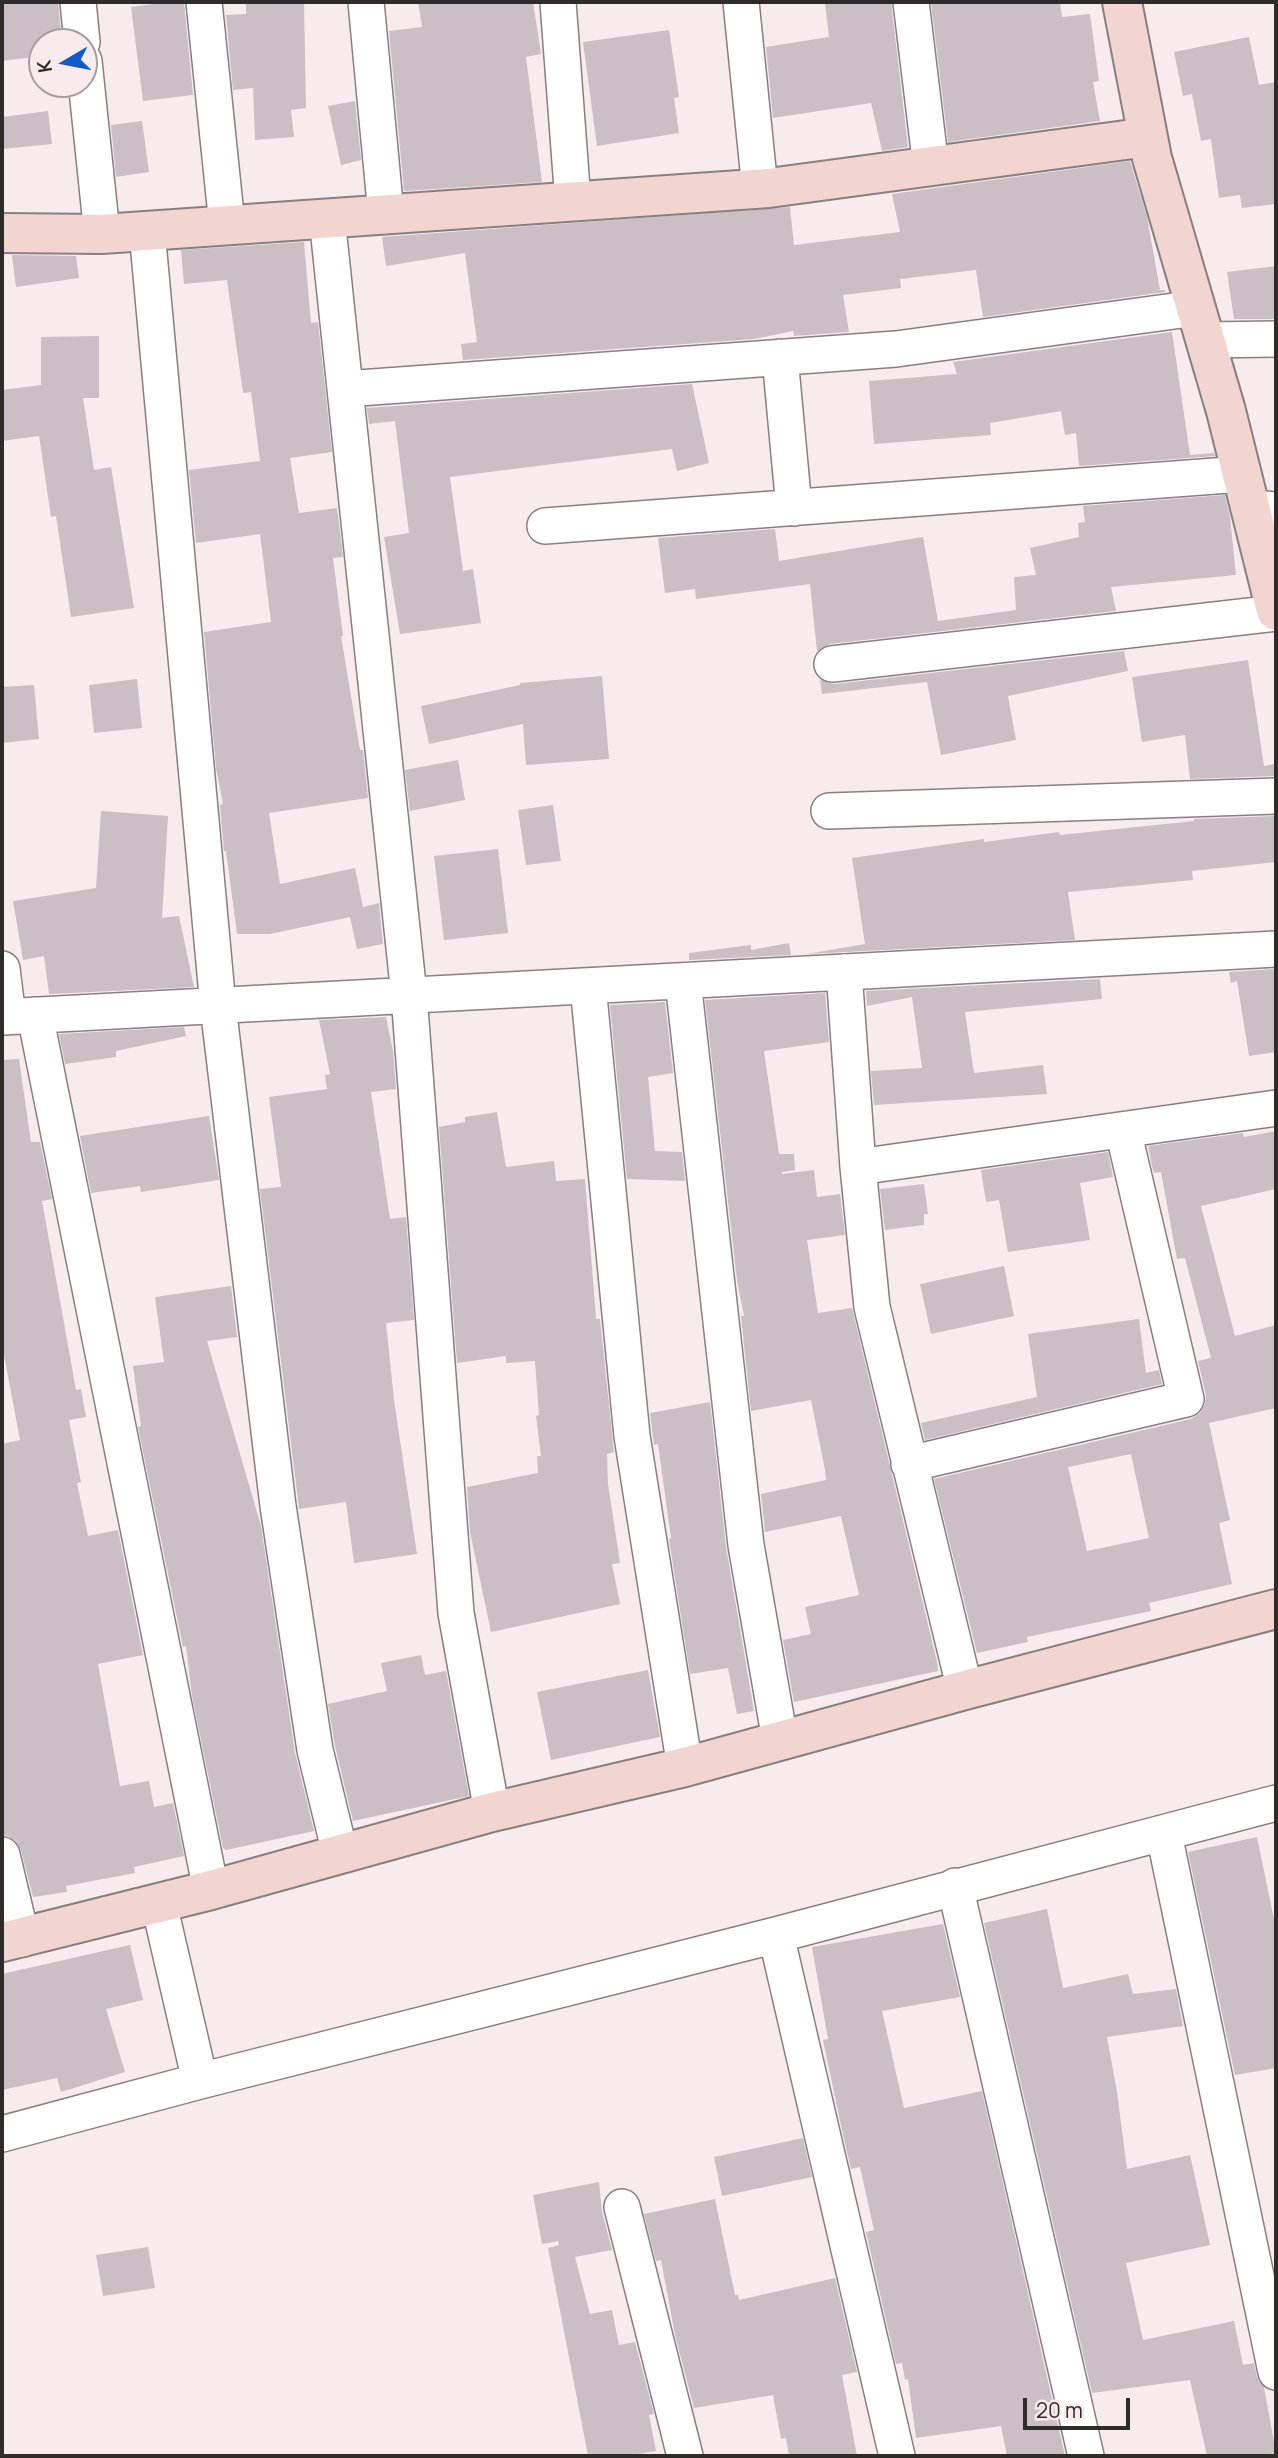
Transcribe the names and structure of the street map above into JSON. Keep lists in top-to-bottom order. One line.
{"scale_bar":"20 m","north":"left"}
